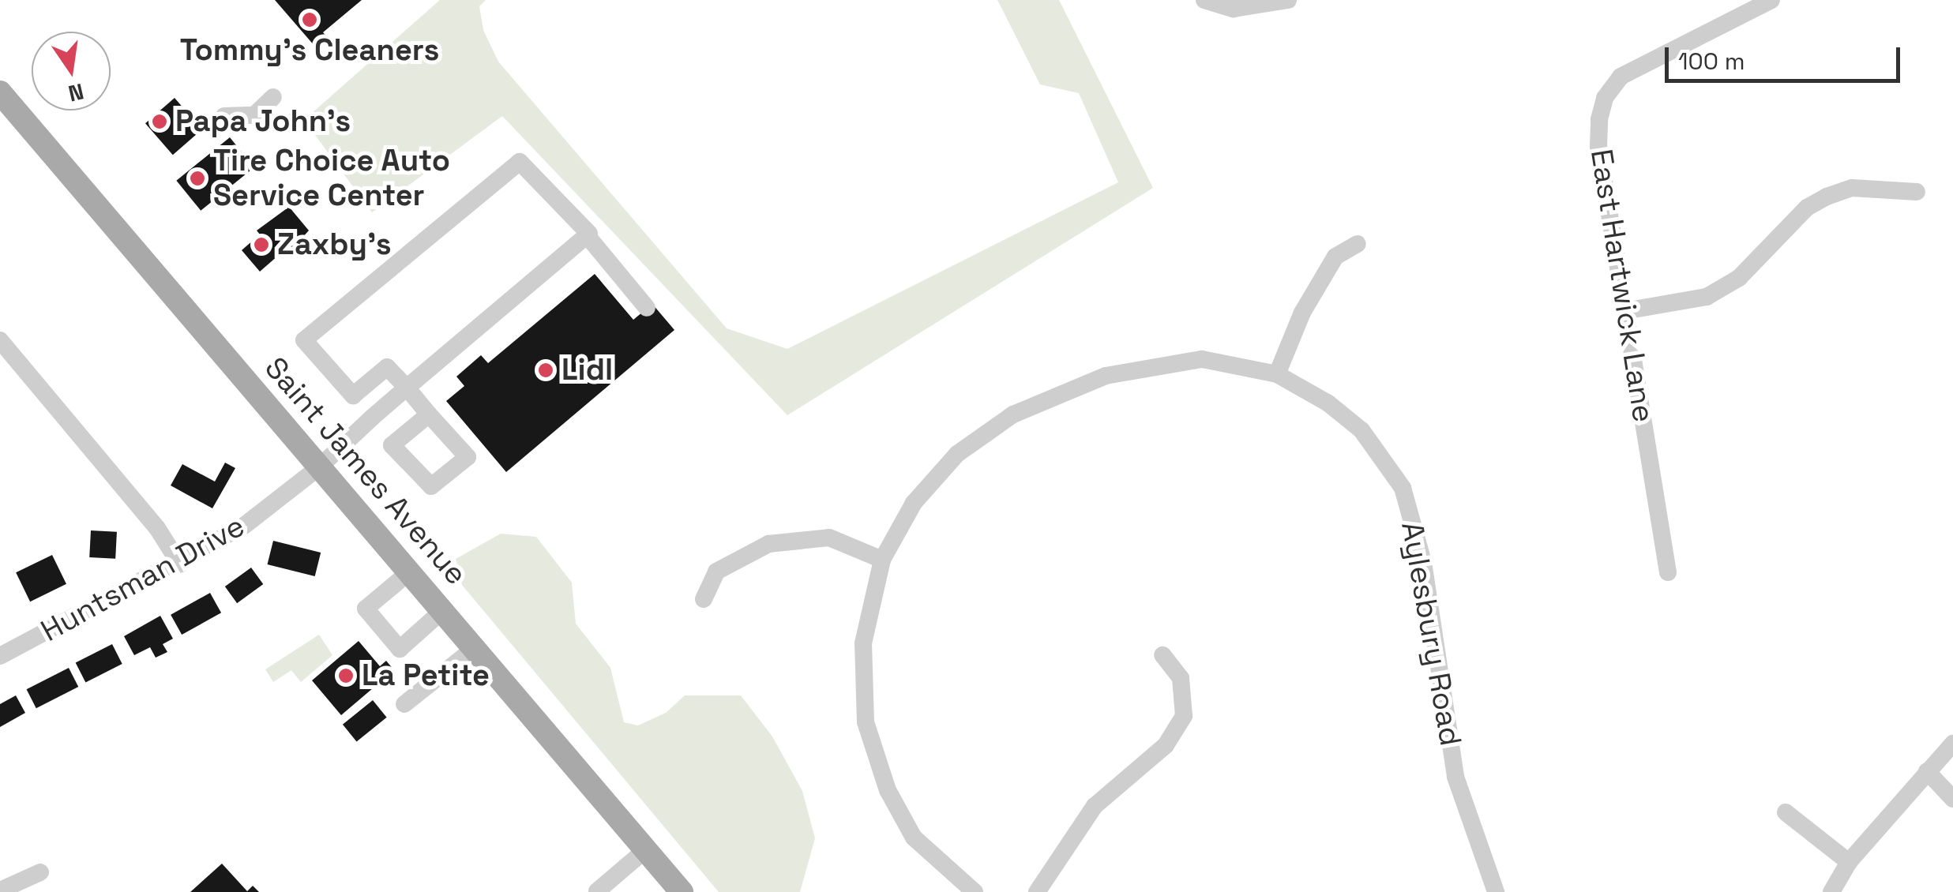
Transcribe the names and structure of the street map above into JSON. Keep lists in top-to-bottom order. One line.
{"streets":{"main road":["Saint James Avenue"],"street":["East Hartwick Lane","Huntsman Drive","Aylesbury Road"]},"crossings":[["Saint James Avenue","Huntsman Drive"]],"places":["Tommy's Cleaners","Papa John's","Tire Choice Auto Service Center","Zaxby's","Lidl","La Petite"],"scale_bar":"100 m","north":"bottom"}
